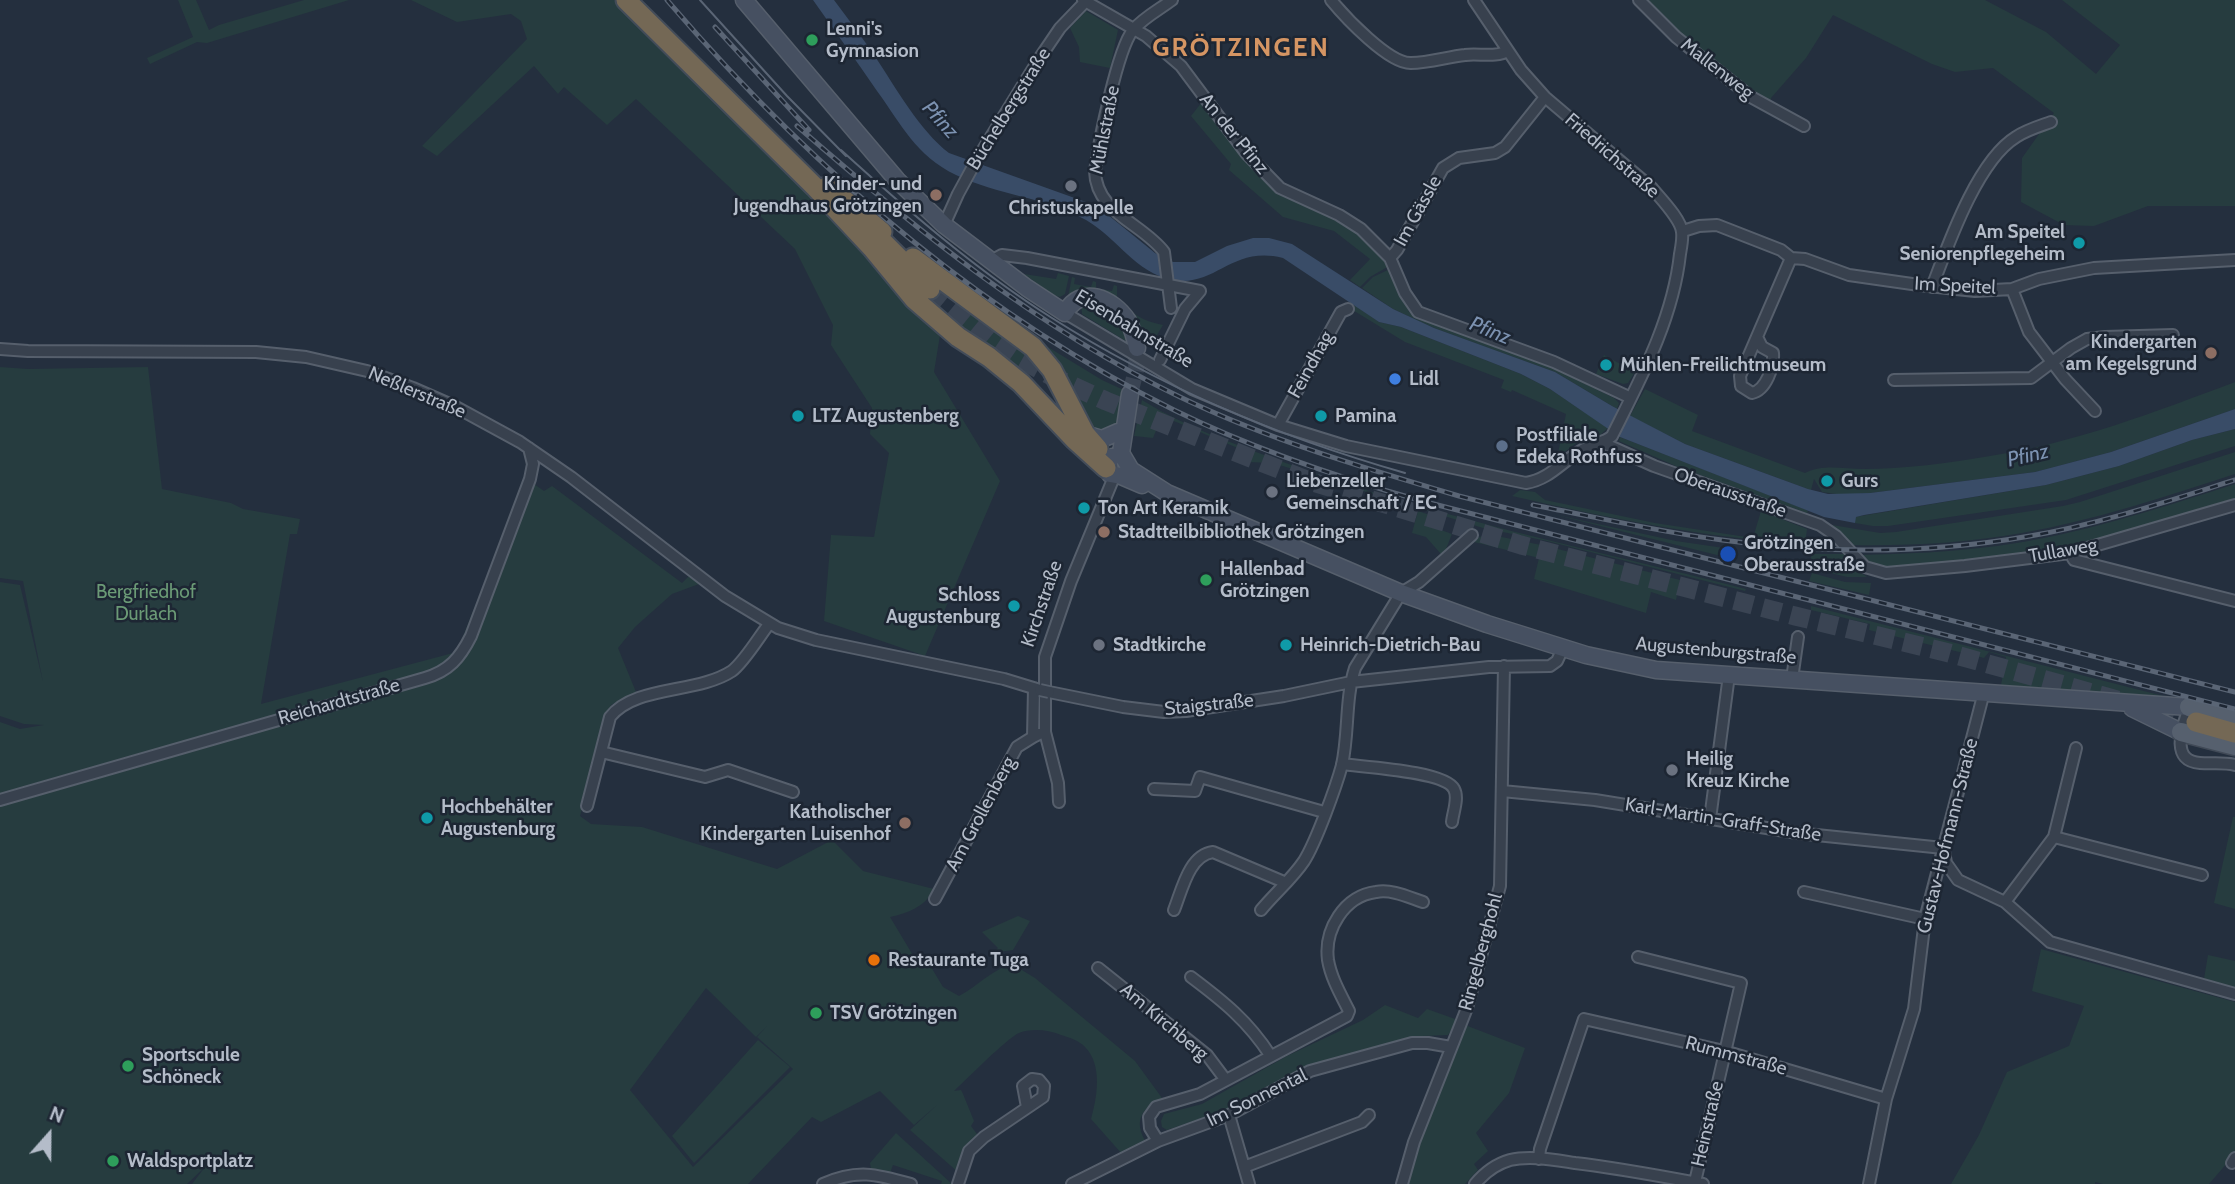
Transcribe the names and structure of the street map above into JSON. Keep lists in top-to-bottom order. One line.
{"streets":{"street":["Mallenweg","Büchelbergstraße","Mühlstraße","An der Pfinz","Friedrichstraße","Im Gässle","Im Speitel","Eisenbahnstraße","Feindhag","Neßlerstraße","Oberausstraße","Tullaweg","Kirchstraße","Augustenburgstraße","Reichardtstraße","Staigstraße","Am Grollenberg","Karl-Martin-Graff-Straße","Gustav-Hofmann-Straße","Ringelberghohl","Am Kirchberg","Rummstraße","Im Sonnental","Heinstraße"]},"crossings":[["Büchelbergstraße","An der Pfinz"],["Büchelbergstraße","Eisenbahnstraße"],["Mühlstraße","An der Pfinz"],["An der Pfinz","Im Gässle"],["Friedrichstraße","Im Gässle"],["Friedrichstraße","Im Speitel"],["Eisenbahnstraße","Feindhag"],["Eisenbahnstraße","Oberausstraße"],["Neßlerstraße","Reichardtstraße"],["Neßlerstraße","Staigstraße"],["Oberausstraße","Tullaweg"],["Kirchstraße","Augustenburgstraße"],["Augustenburgstraße","Staigstraße"],["Augustenburgstraße","Gustav-Hofmann-Straße"],["Staigstraße","Ringelberghohl"],["Karl-Martin-Graff-Straße","Gustav-Hofmann-Straße"],["Karl-Martin-Graff-Straße","Ringelberghohl"],["Gustav-Hofmann-Straße","Rummstraße"],["Ringelberghohl","Im Sonnental"],["Am Kirchberg","Im Sonnental"],["Rummstraße","Heinstraße"]],"districts":["GRÖTZINGEN"],"water":["Pfinz"],"parks":["Bergfriedhof Durlach"],"places":["Lenni's Gymnasion","Christuskapelle","Kinder- und Jugendhaus Grötzingen","Am Speitel Seniorenpflegeheim","Kindergarten am Kegelsgrund","Mühlen-Freilichtmuseum","Lidl","LTZ Augustenberg","Pamina","Postfiliale Edeka Rothfuss","Gurs","Liebenzeller Gemeinschaft / EC","Ton Art Keramik","Stadtteilbibliothek Grötzingen","Grötzingen Oberausstraße","Hallenbad Grötzingen","Schloss Augustenburg","Stadtkirche","Heinrich-Dietrich-Bau","Heilig Kreuz Kirche","Hochbehälter Augustenburg","Katholischer Kindergarten Luisenhof","Restaurante Tuga","TSV Grötzingen","Sportschule Schöneck","Waldsportplatz"],"north":"top"}
